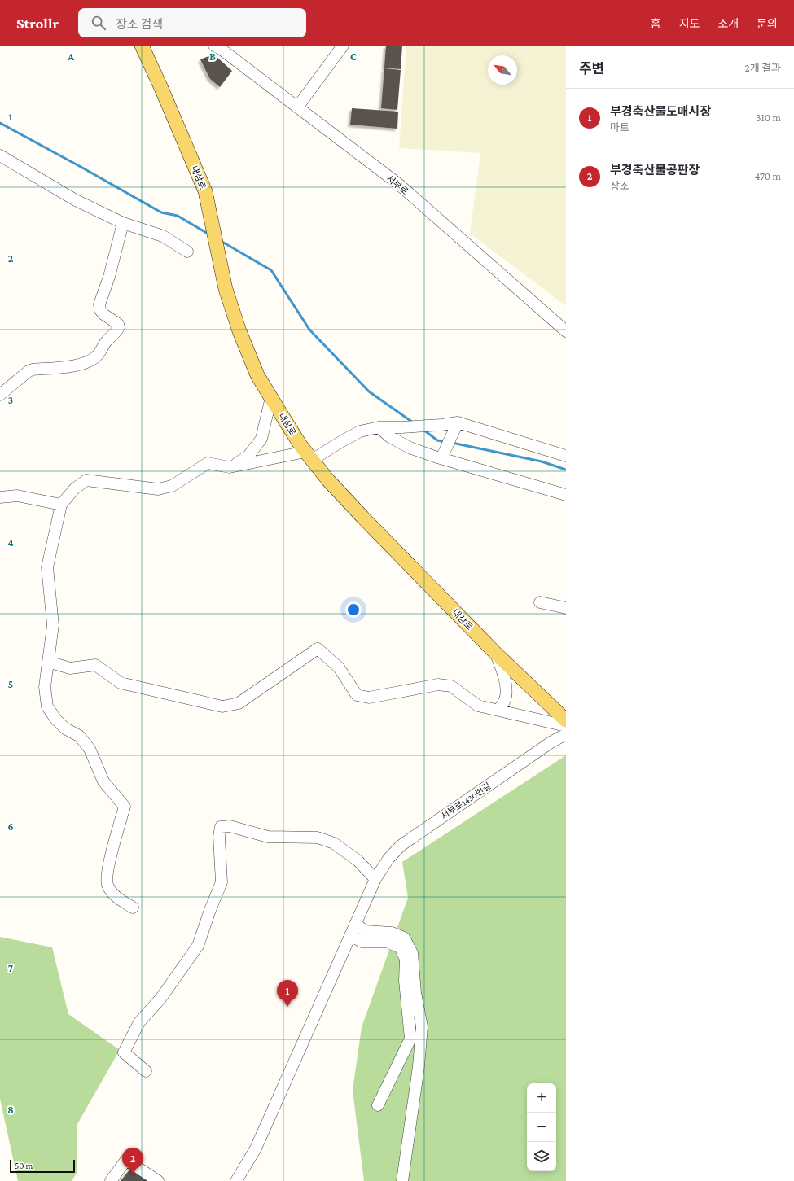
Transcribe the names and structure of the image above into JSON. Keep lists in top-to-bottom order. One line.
{"streets":{"main road":["내삼로"],"street":["서부로","서부로1430번길"]},"scale_bar":"50 m","north":"top left","page":{"header":"Strollr","search":"장소 검색","nav":["홈","지도","소개","문의"],"heading":["주변","2개 결과"],"list":[{"mark":"1","name":"부경축산물도매시장","note":"마트","value":"310 m"},{"mark":"2","name":"부경축산물공판장","note":"장소","value":"470 m"}],"pins":["1","2"],"map_buttons":["+","−"],"scale":"50 m"},"grid":{"columns":["A","B","C"],"rows":["1","2","3","4","5","6","7","8"]}}
